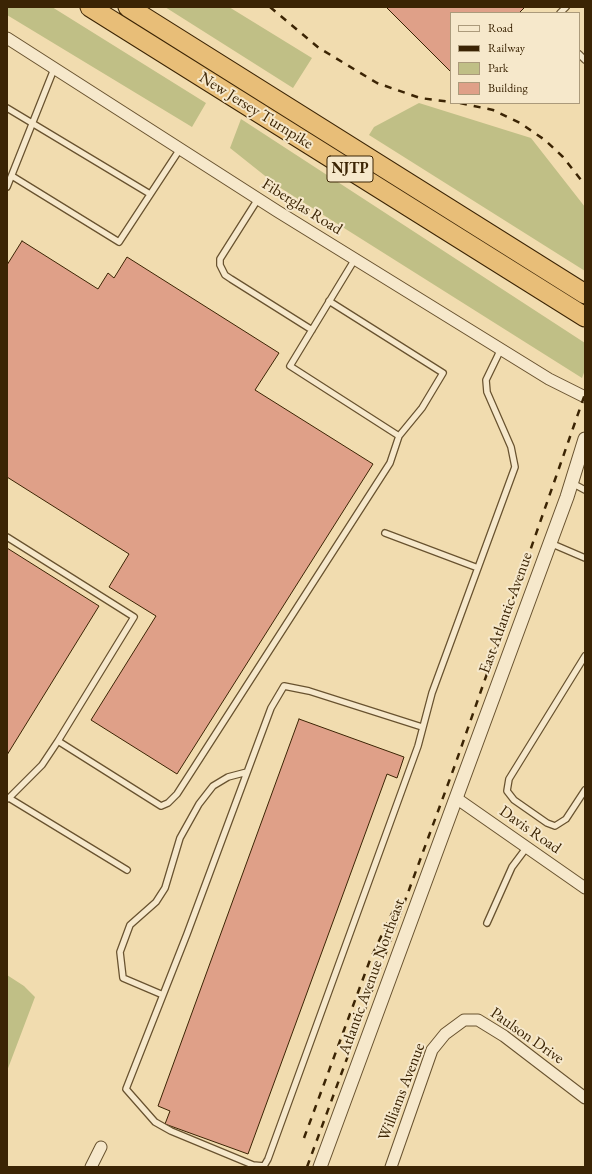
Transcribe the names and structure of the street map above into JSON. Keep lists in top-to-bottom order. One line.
{"streets":{"highway":["New Jersey Turnpike","NJTP"],"street":["Fiberglas Road","East Atlantic Avenue","Davis Road","Atlantic Avenue Northeast","Paulson Drive","Williams Avenue"]},"crossings":[["East Atlantic Avenue","Davis Road"],["East Atlantic Avenue","Atlantic Avenue Northeast"],["Davis Road","Atlantic Avenue Northeast"],["Paulson Drive","Williams Avenue"]],"legend":["Road","Railway","Park","Building"]}
